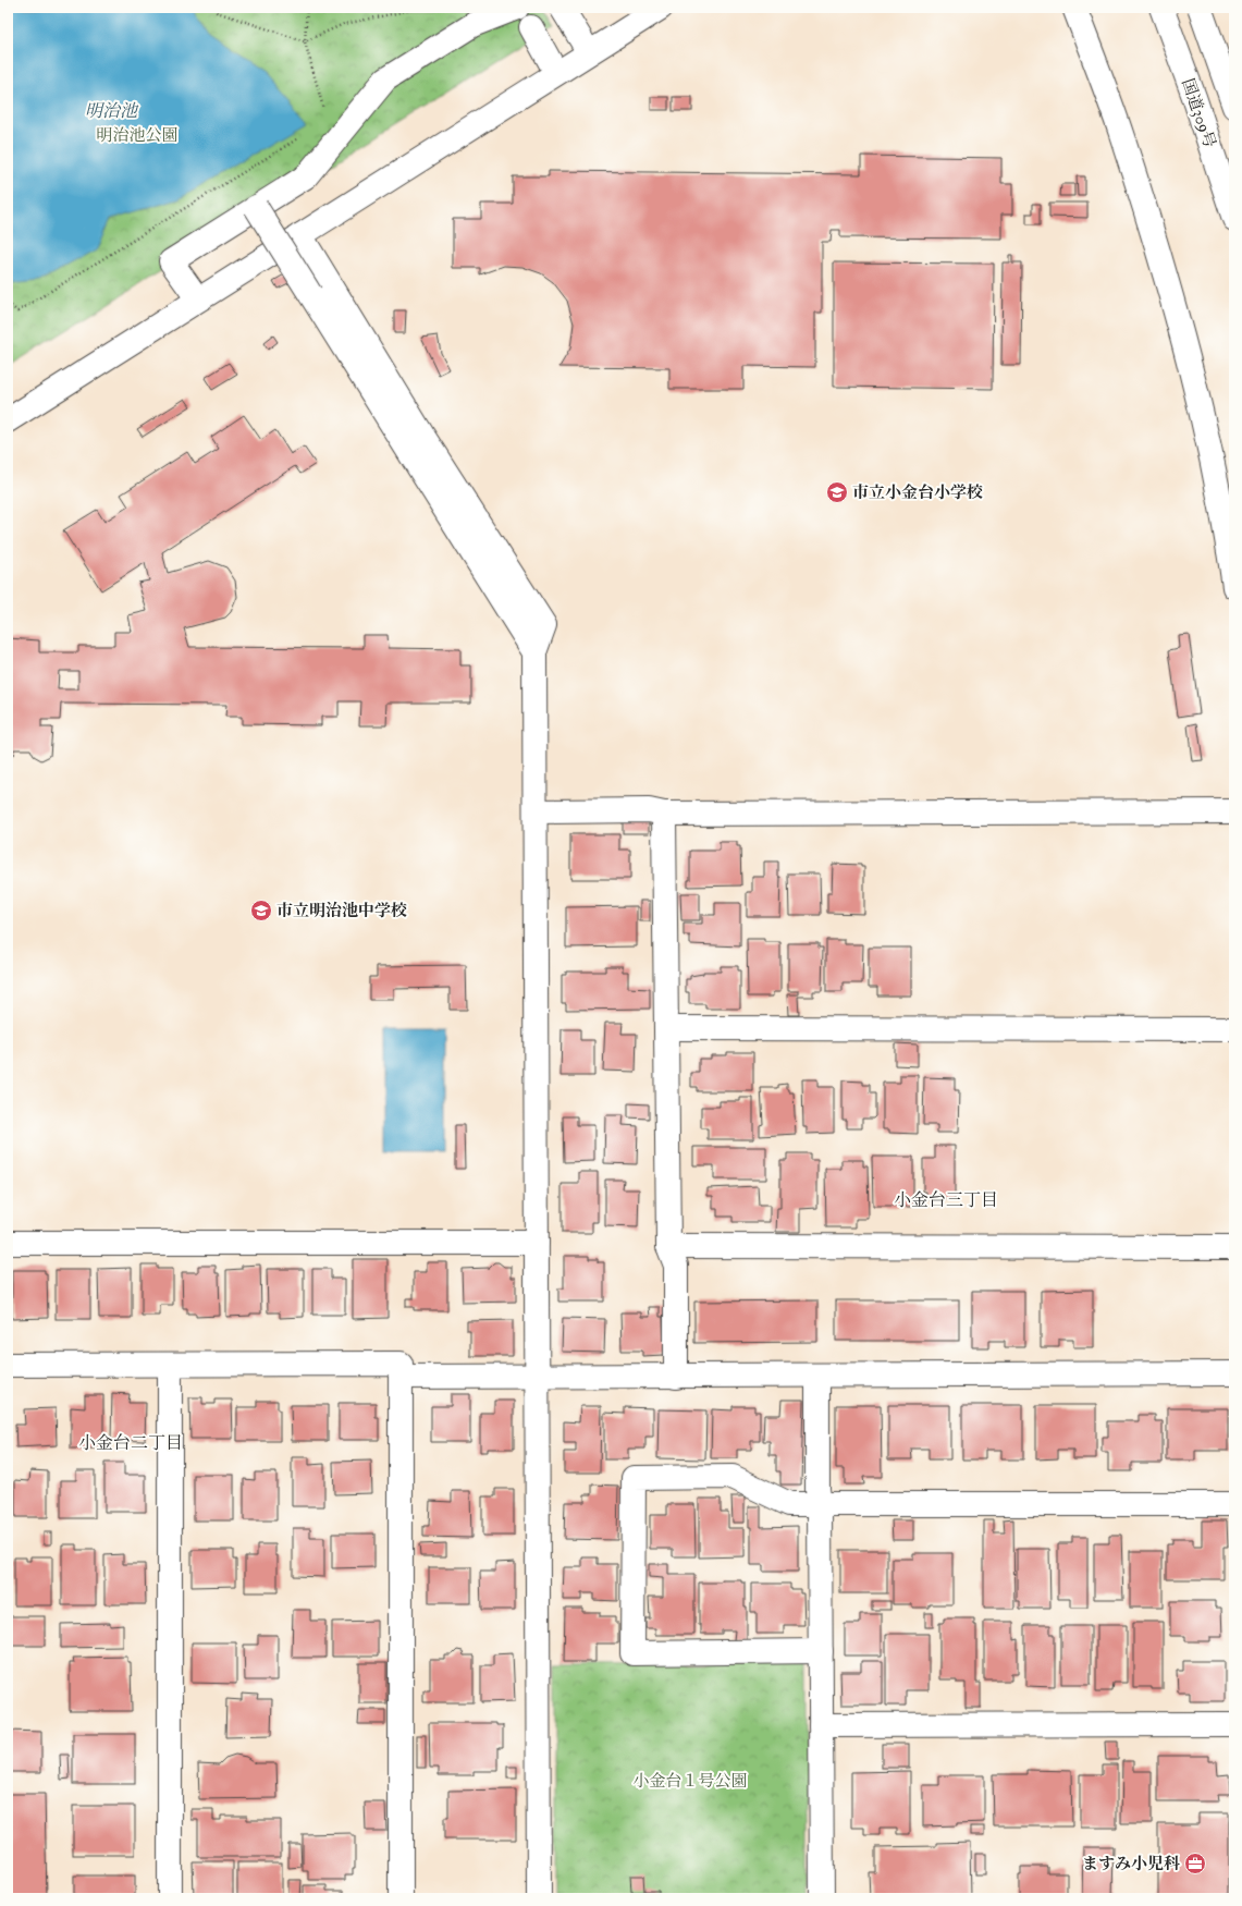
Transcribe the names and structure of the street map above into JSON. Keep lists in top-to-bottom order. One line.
{"streets":{"main road":["国道309号"]},"districts":["小金台三丁目","小金台二丁目"],"water":["明治池"],"parks":["明治池公園","小金台１号公園"],"places":{"school or university":["市立小金台小学校","市立明治池中学校"],"office":["ますみ小児科"]}}
